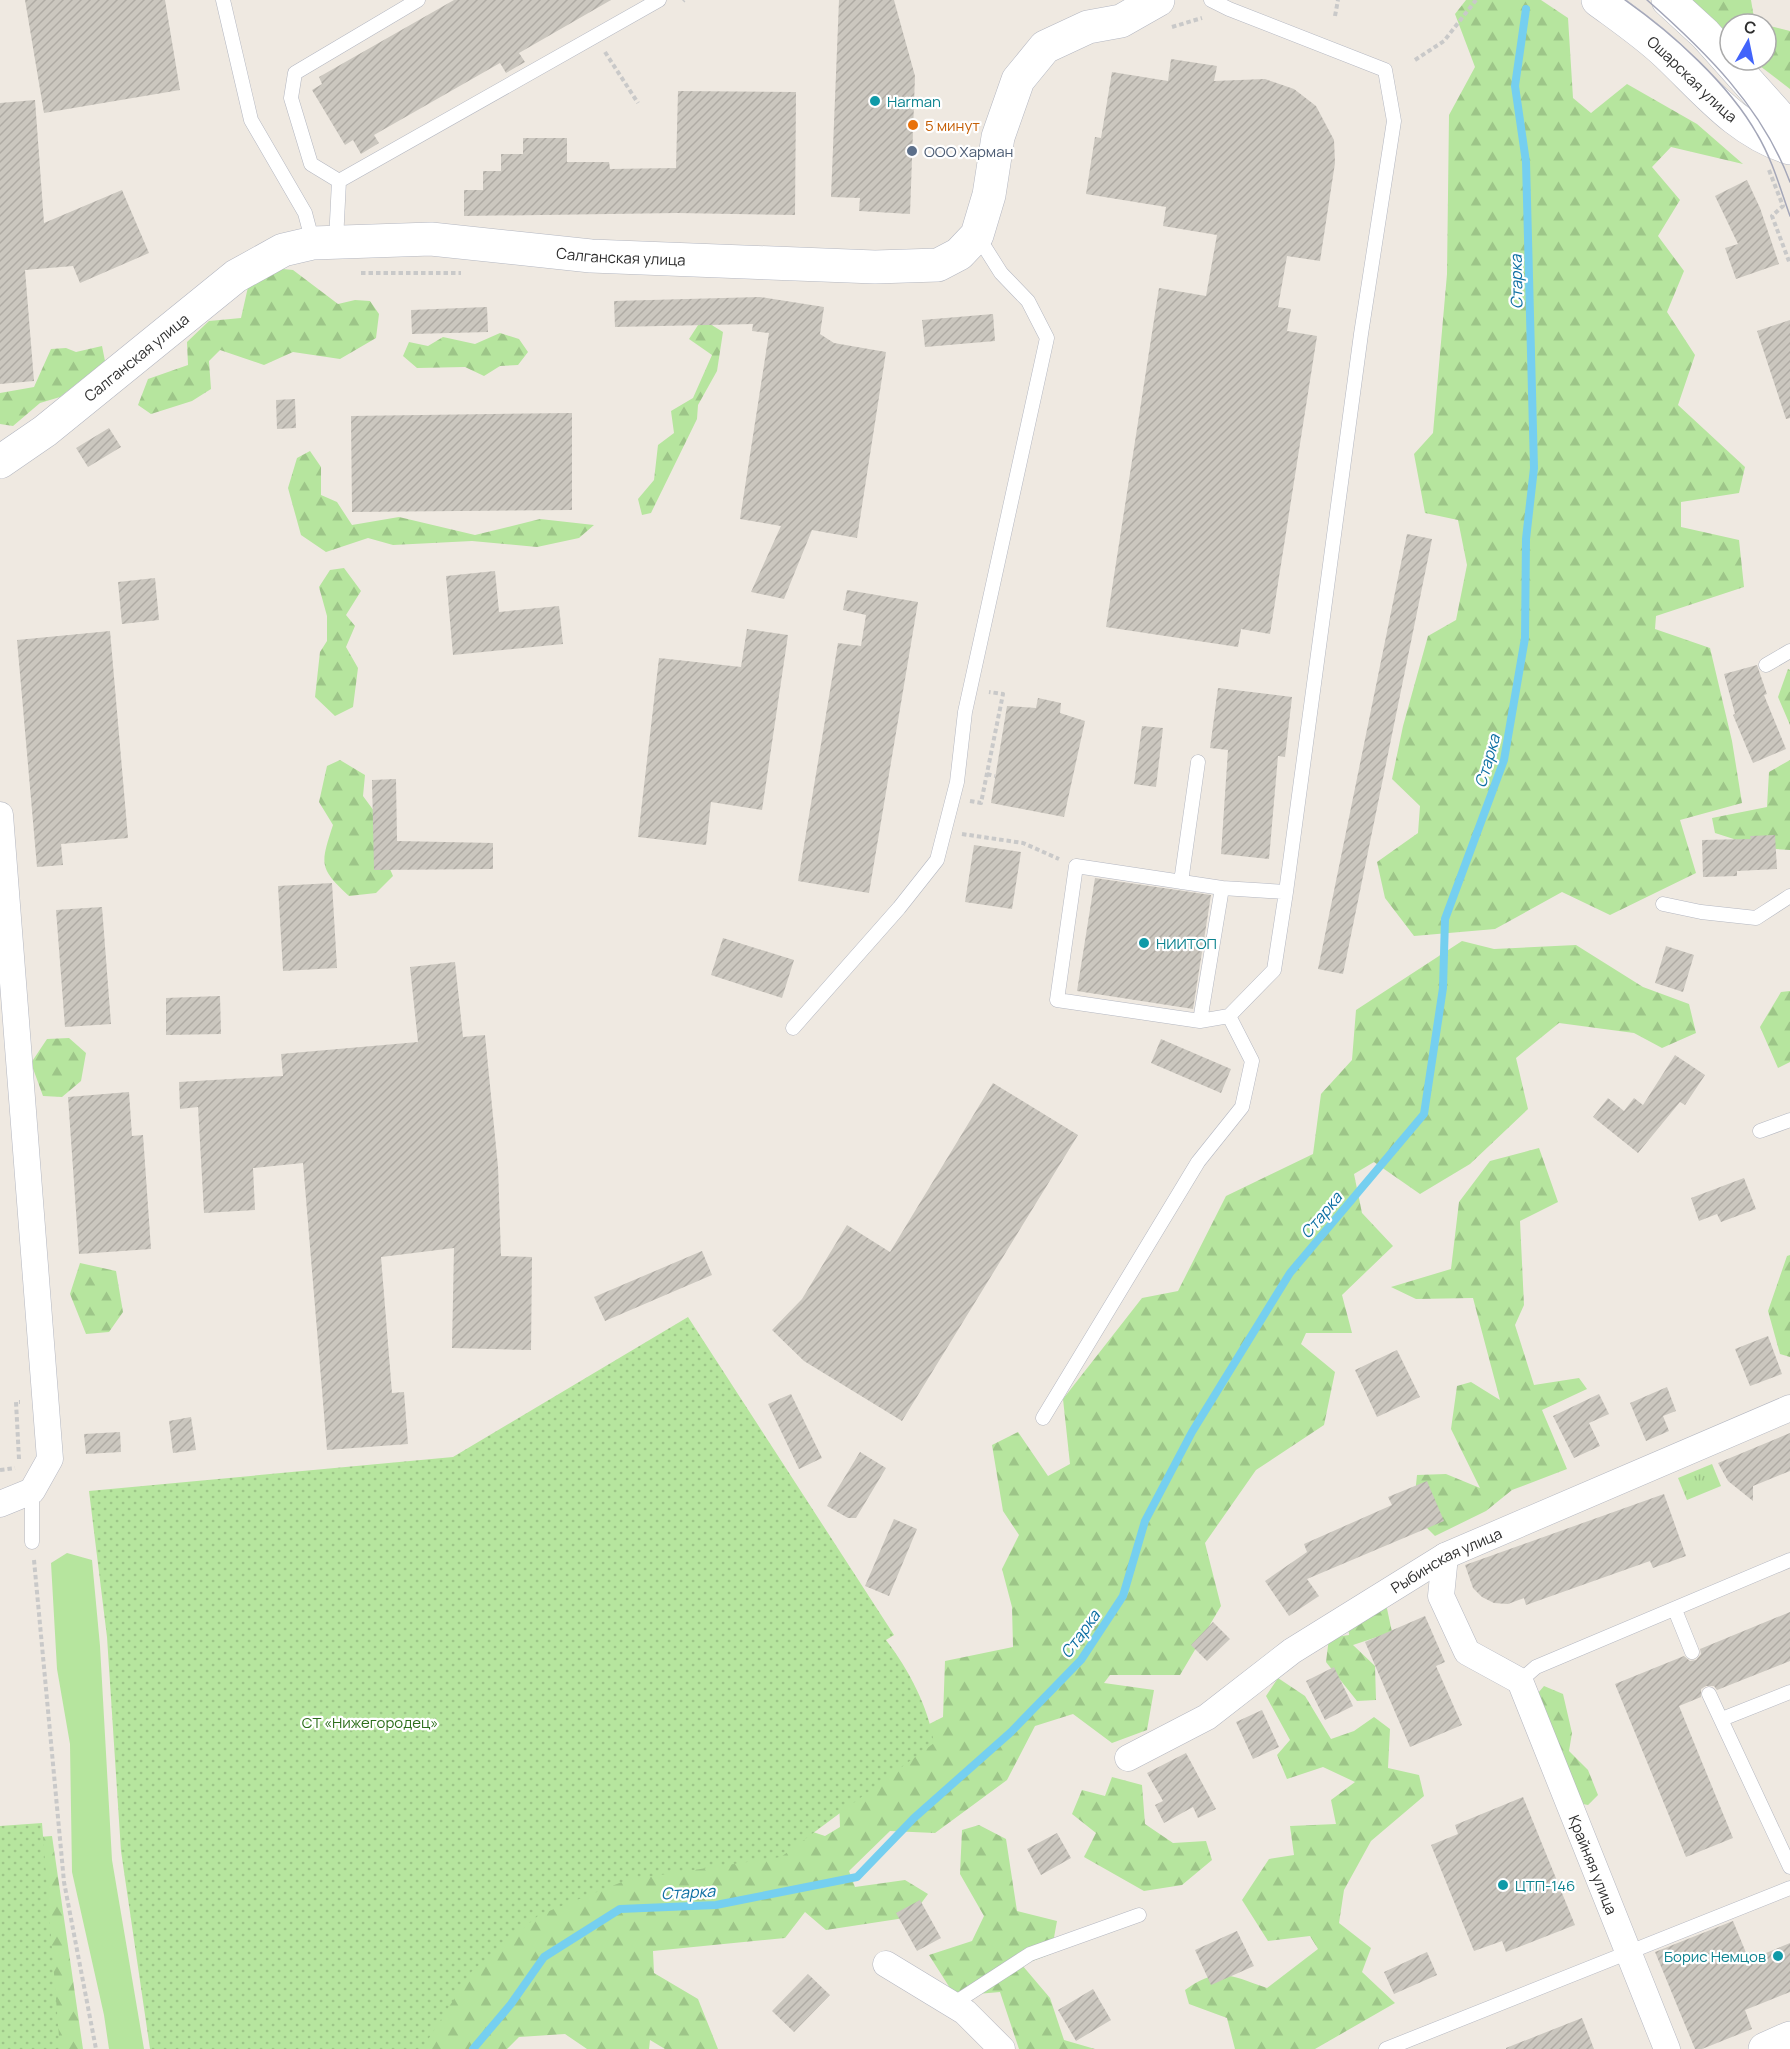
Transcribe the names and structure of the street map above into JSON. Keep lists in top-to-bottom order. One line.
{"streets":{"street":["Ошарская улица","Салганская улица","Рыбинская улица","Крайняя улица"]},"water":["Старка"],"parks":["СТ «Нижегородец»"],"places":["Harman","5 минут","ООО Харман","НИИТОП","ЦТП-146","Борис Немцов"],"north":"top"}
